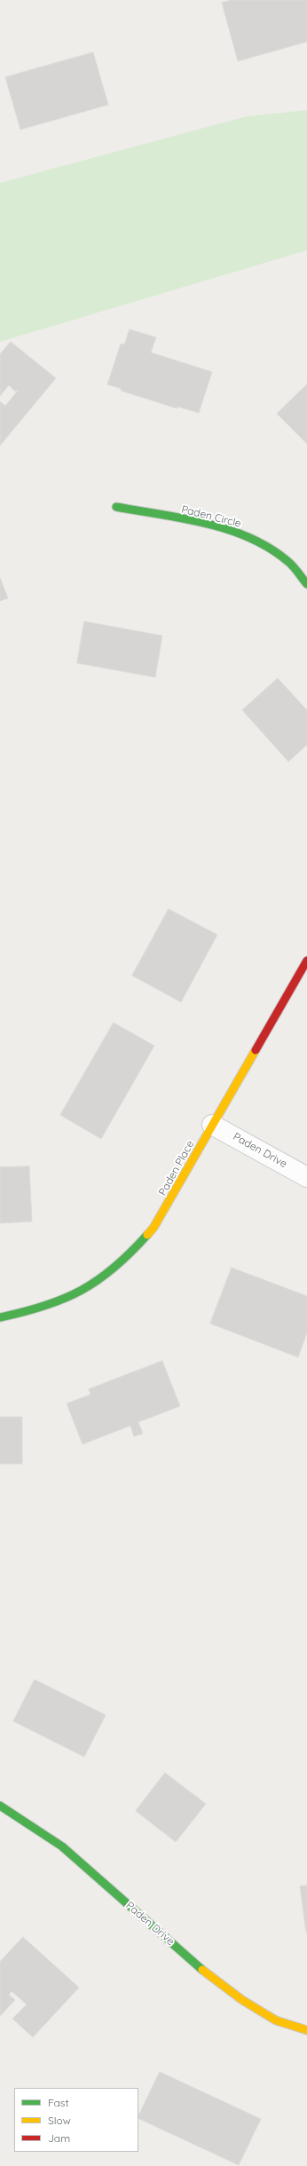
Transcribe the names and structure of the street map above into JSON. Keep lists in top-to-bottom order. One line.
{"streets":{"street":["Paden Circle","Paden Drive","Paden Place"]},"crossings":[["Paden Drive","Paden Place"]],"legend":["Fast","Slow","Jam"]}
